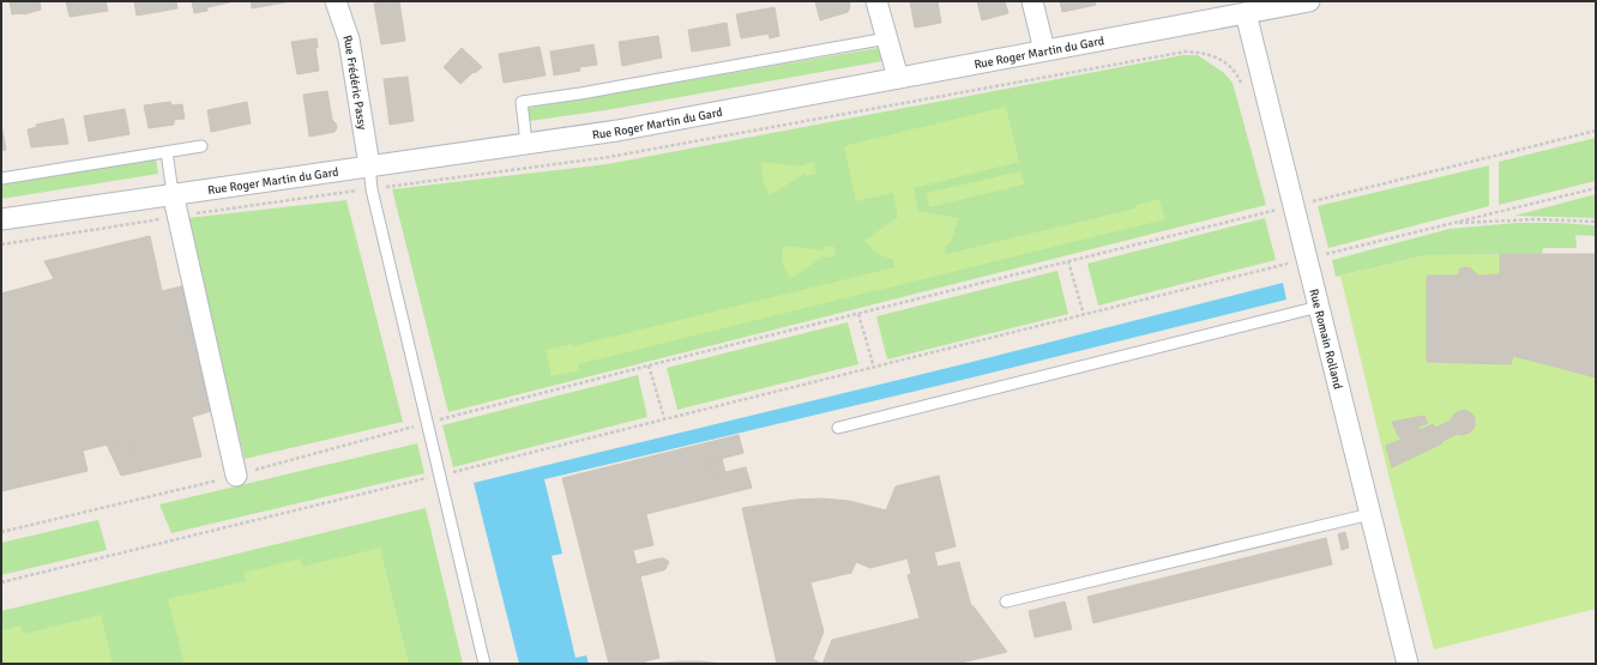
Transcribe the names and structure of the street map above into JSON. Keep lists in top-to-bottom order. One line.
{"streets":{"street":["Rue Roger Martin du Gard","Rue Frédéric Passy","Rue Romain Rolland"]},"crossings":[["Rue Roger Martin du Gard","Rue Frédéric Passy"],["Rue Roger Martin du Gard","Rue Romain Rolland"]]}
